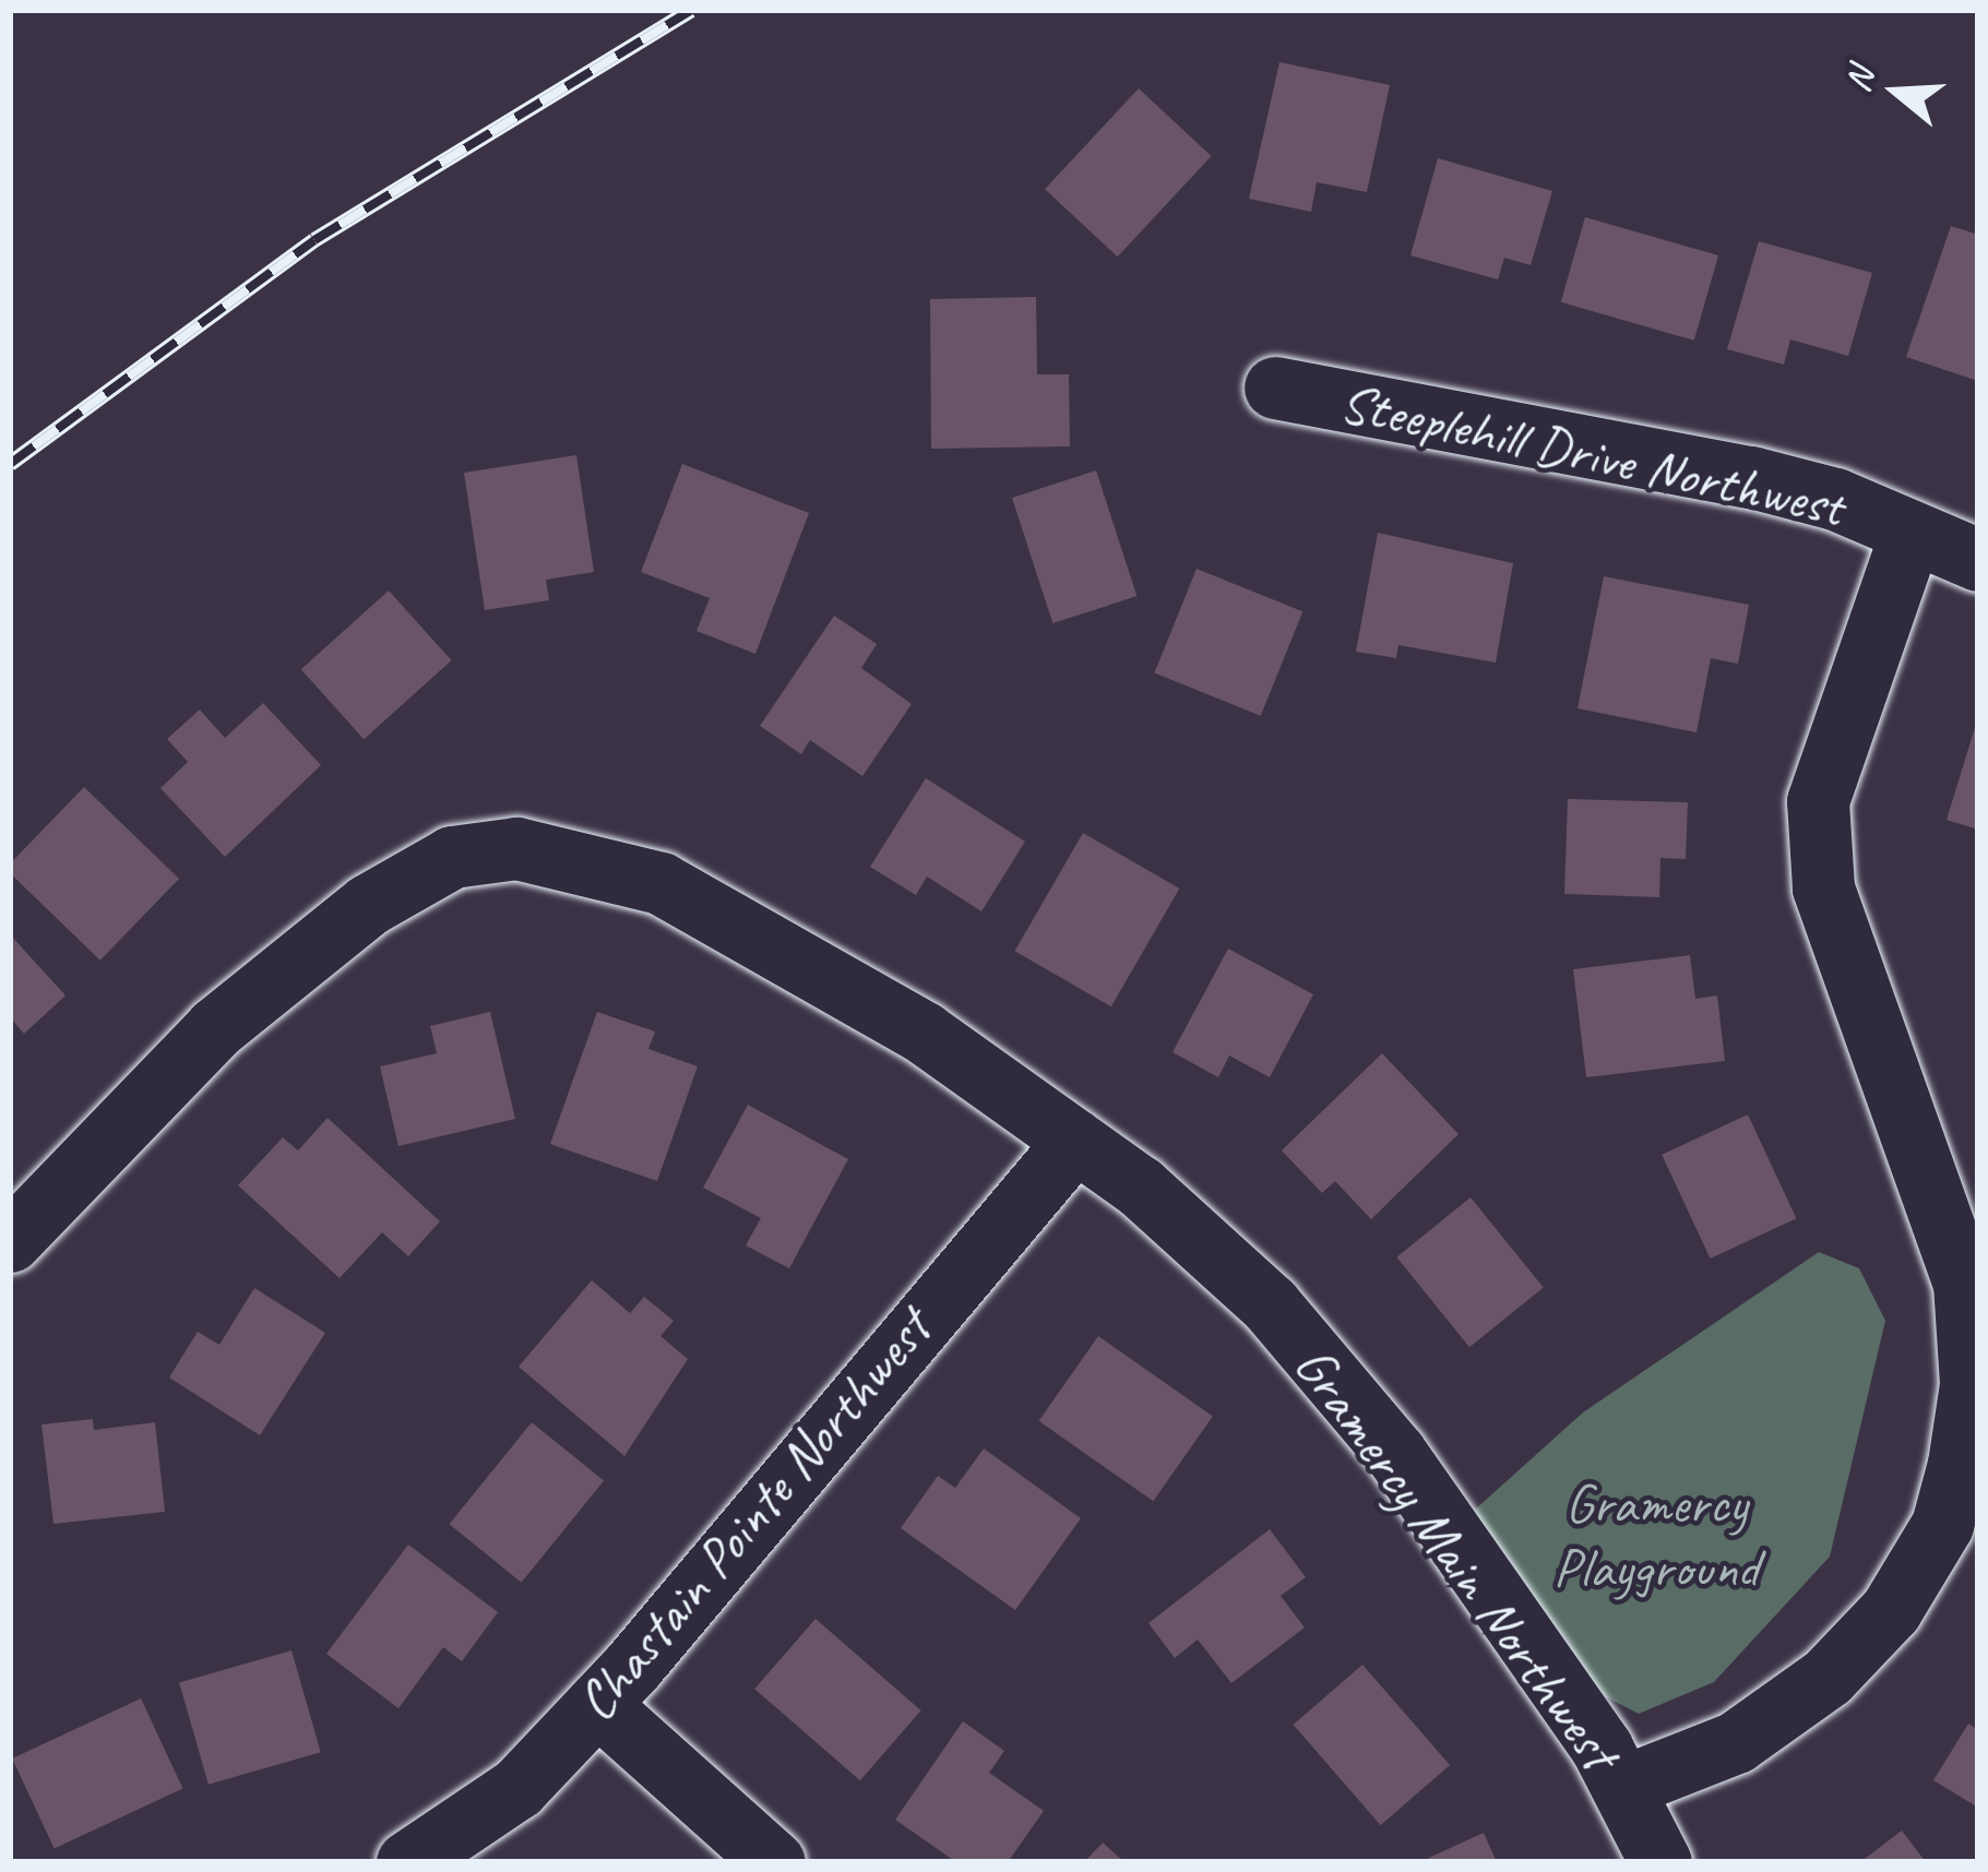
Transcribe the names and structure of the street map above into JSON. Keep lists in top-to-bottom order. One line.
{"streets":{"street":["Steeplehill Drive Northwest","Chastain Pointe Northwest","Gramercy Main Northwest"]},"crossings":[["Chastain Pointe Northwest","Gramercy Main Northwest"]],"parks":["Gramercy Playground"],"north":"left"}
